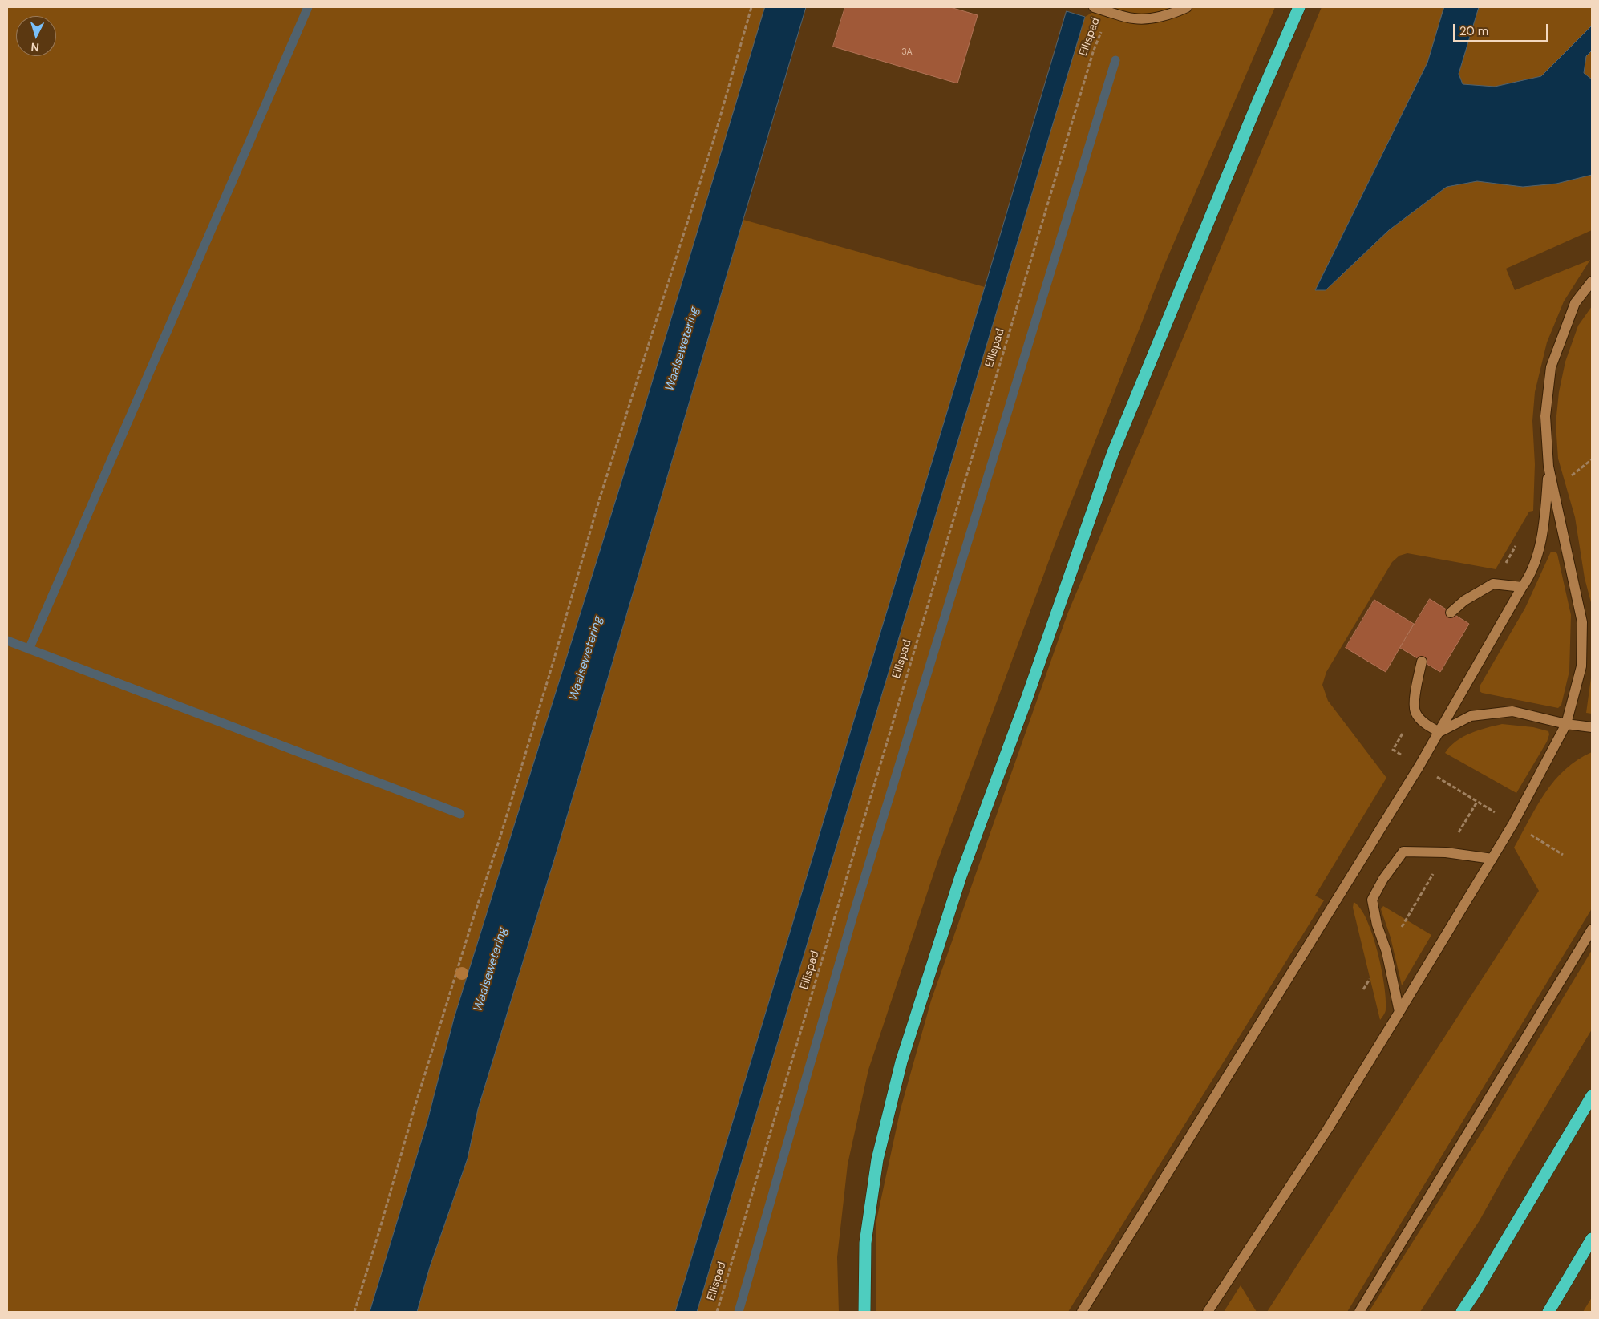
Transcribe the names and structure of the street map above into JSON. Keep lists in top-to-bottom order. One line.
{"streets":{"path":["Ellispad"]},"water":["Waalsewetering"],"house_numbers":["3A"],"scale_bar":"20 m","north":"bottom"}
